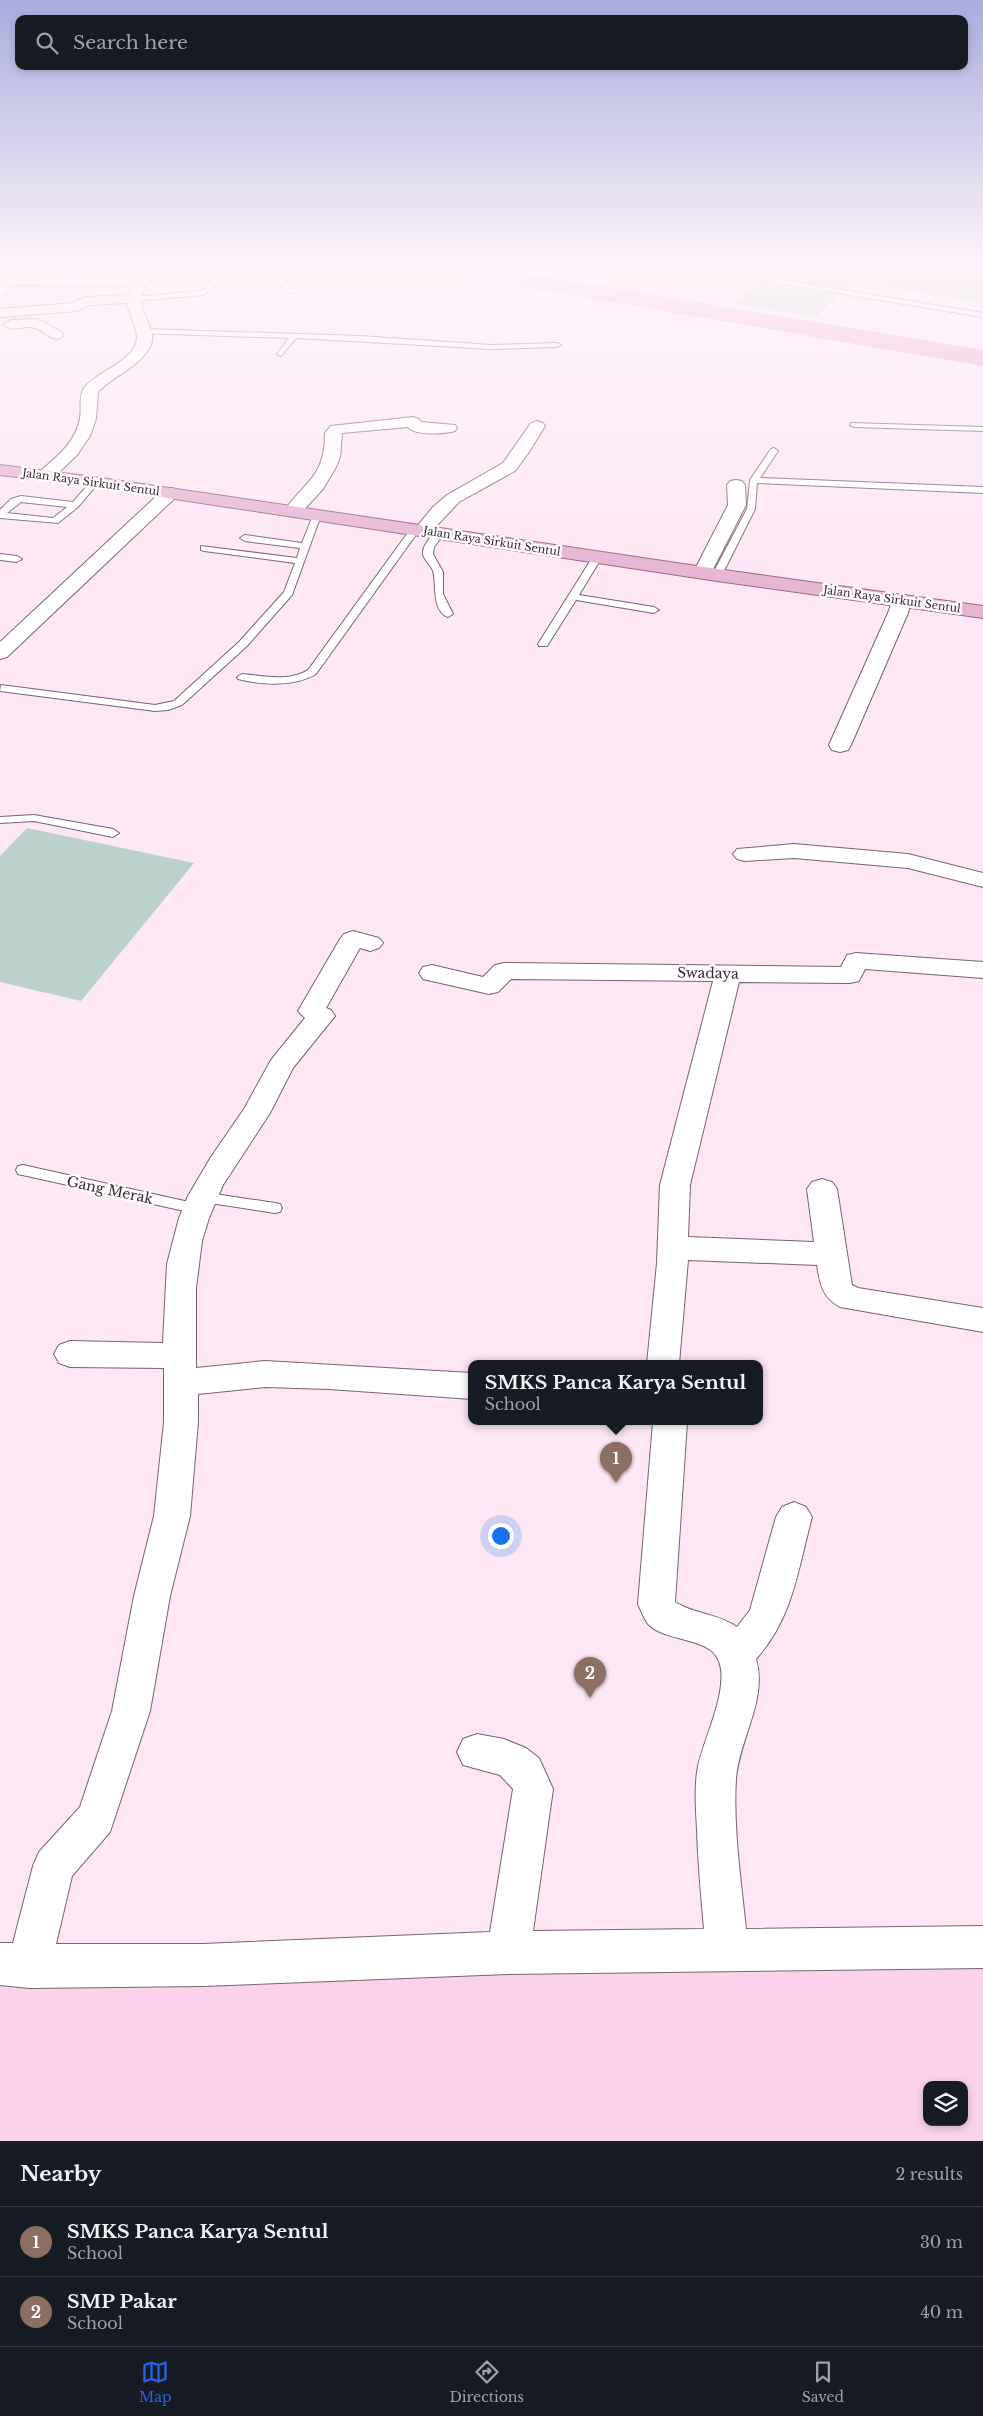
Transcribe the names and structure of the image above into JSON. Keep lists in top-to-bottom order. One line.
{"streets":{"main road":["Jalan Raya Sirkuit Sentul"],"street":["Swadaya"],"lane":["Gang Merak"]},"page":{"search":"Search here","popup":["SMKS Panca Karya Sentul","School"],"pins":["1","2"],"heading":["Nearby","2 results"],"list":[{"mark":"1","name":"SMKS Panca Karya Sentul","note":"School","value":"30 m"},{"mark":"2","name":"SMP Pakar","note":"School","value":"40 m"}],"nav":["Map","Directions","Saved"]}}
